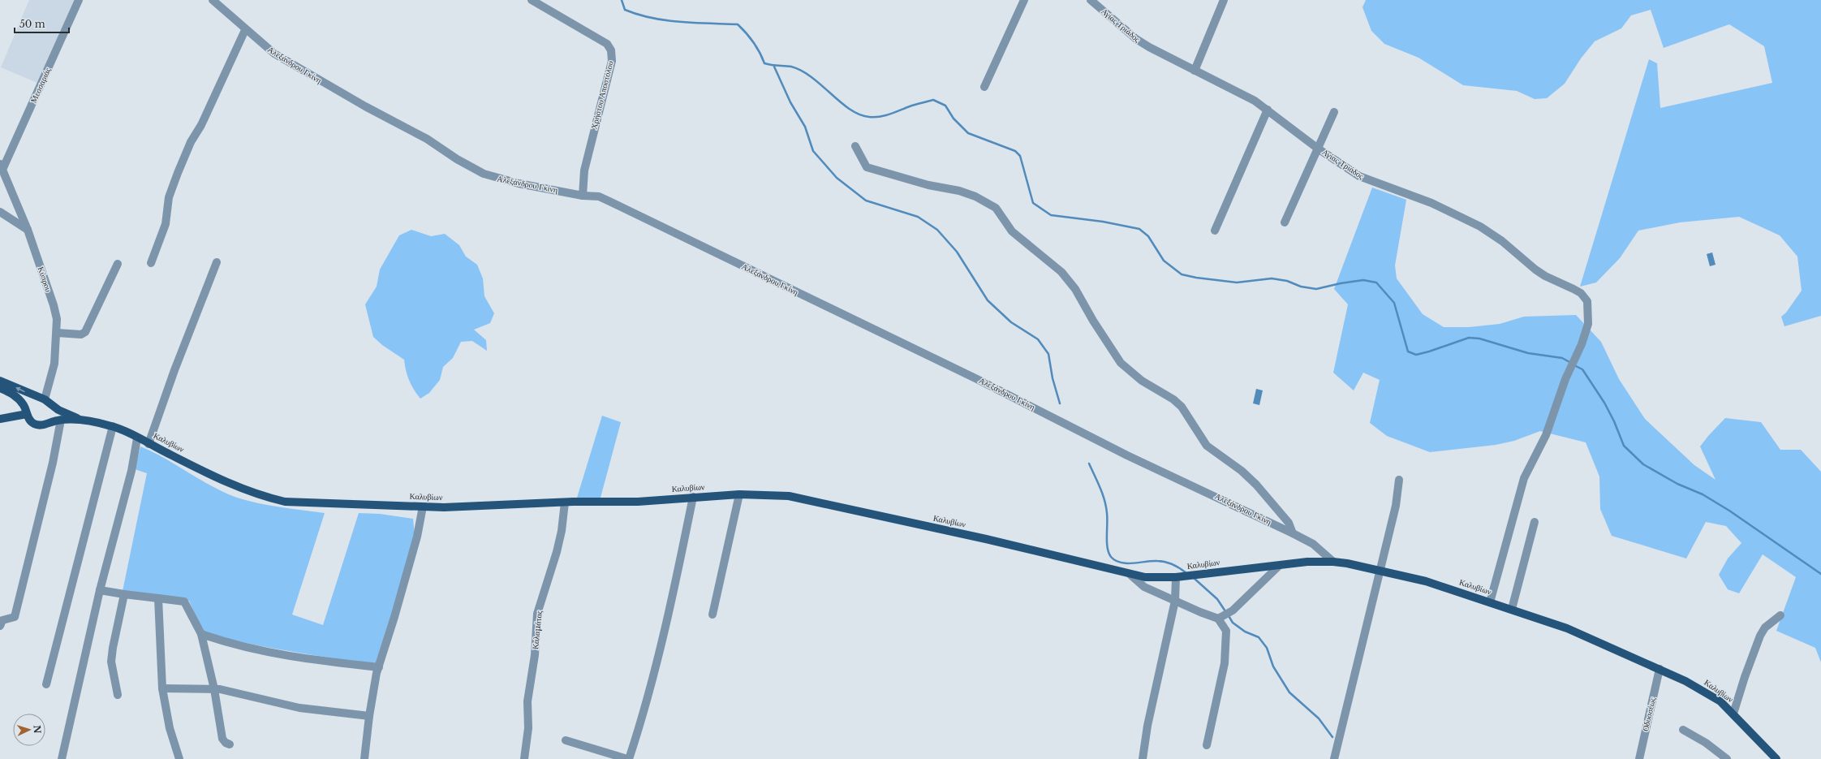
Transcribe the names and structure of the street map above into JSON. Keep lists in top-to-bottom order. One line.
{"streets":{"main road":["Καλυβίων"],"street":["Αγίας Τριάδος","Αλεξάνδρου Γκίνη","Μεσσαριάς","Χρήστου Αποστόλου","Κύπρου","Καλαμάτας","Οδυσσέως"]},"crossings":[["Αγίας Τριάδος","Καλυβίων"],["Αλεξάνδρου Γκίνη","Χρήστου Αποστόλου"],["Αλεξάνδρου Γκίνη","Καλυβίων"],["Μεσσαριάς","Κύπρου"],["Κύπρου","Καλυβίων"],["Καλυβίων","Καλαμάτας"],["Καλυβίων","Οδυσσέως"]],"scale_bar":"50 m","north":"right"}
